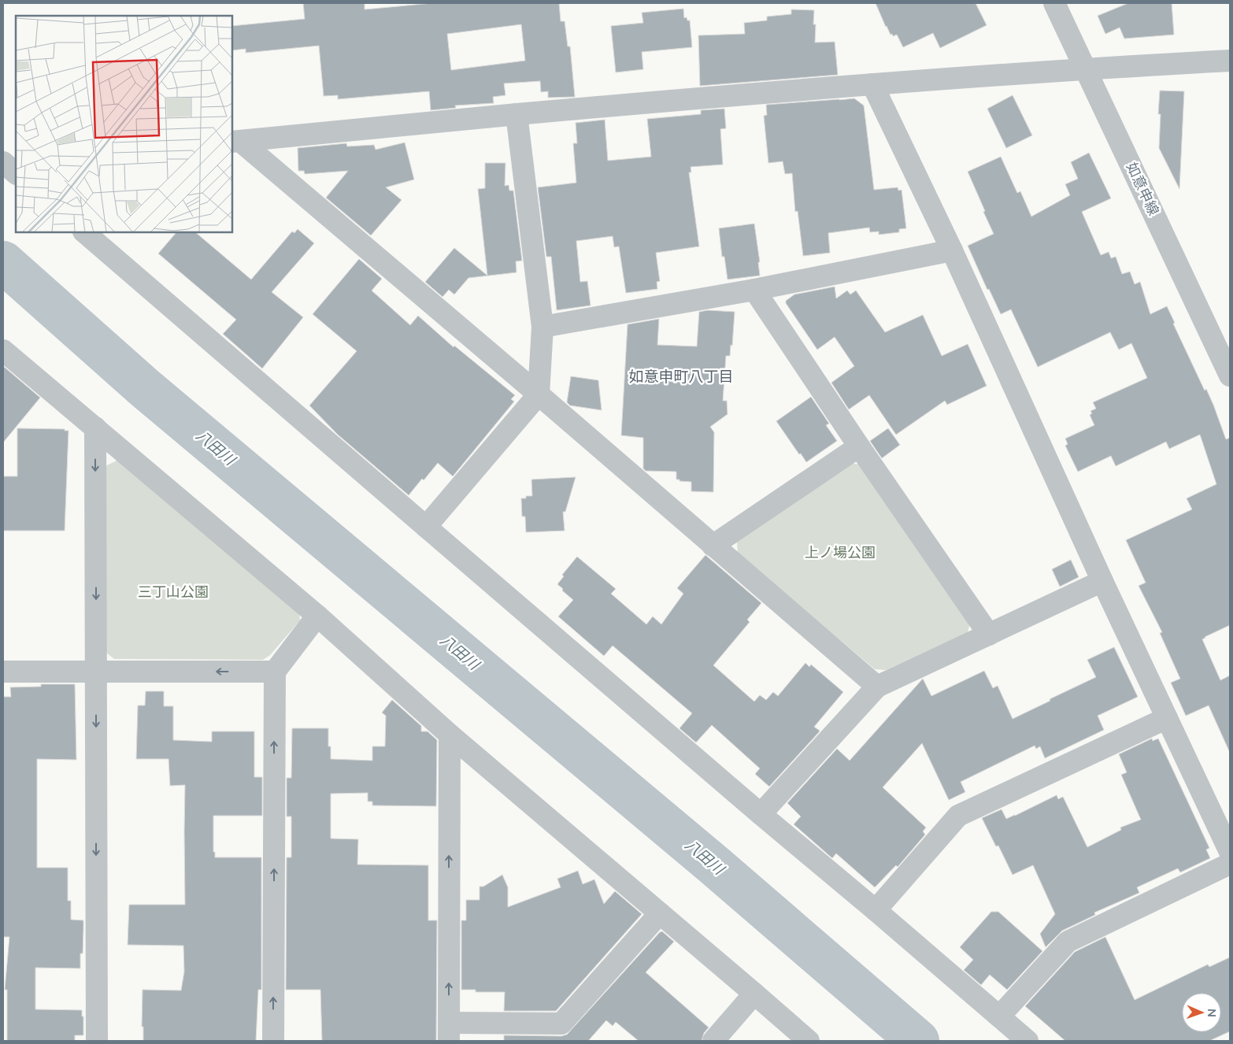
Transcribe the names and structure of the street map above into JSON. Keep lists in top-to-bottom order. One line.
{"streets":{"street":["如意申線"]},"districts":["如意申町八丁目"],"water":["八田川"],"parks":["上ノ場公園","三丁山公園"],"north":"right"}
